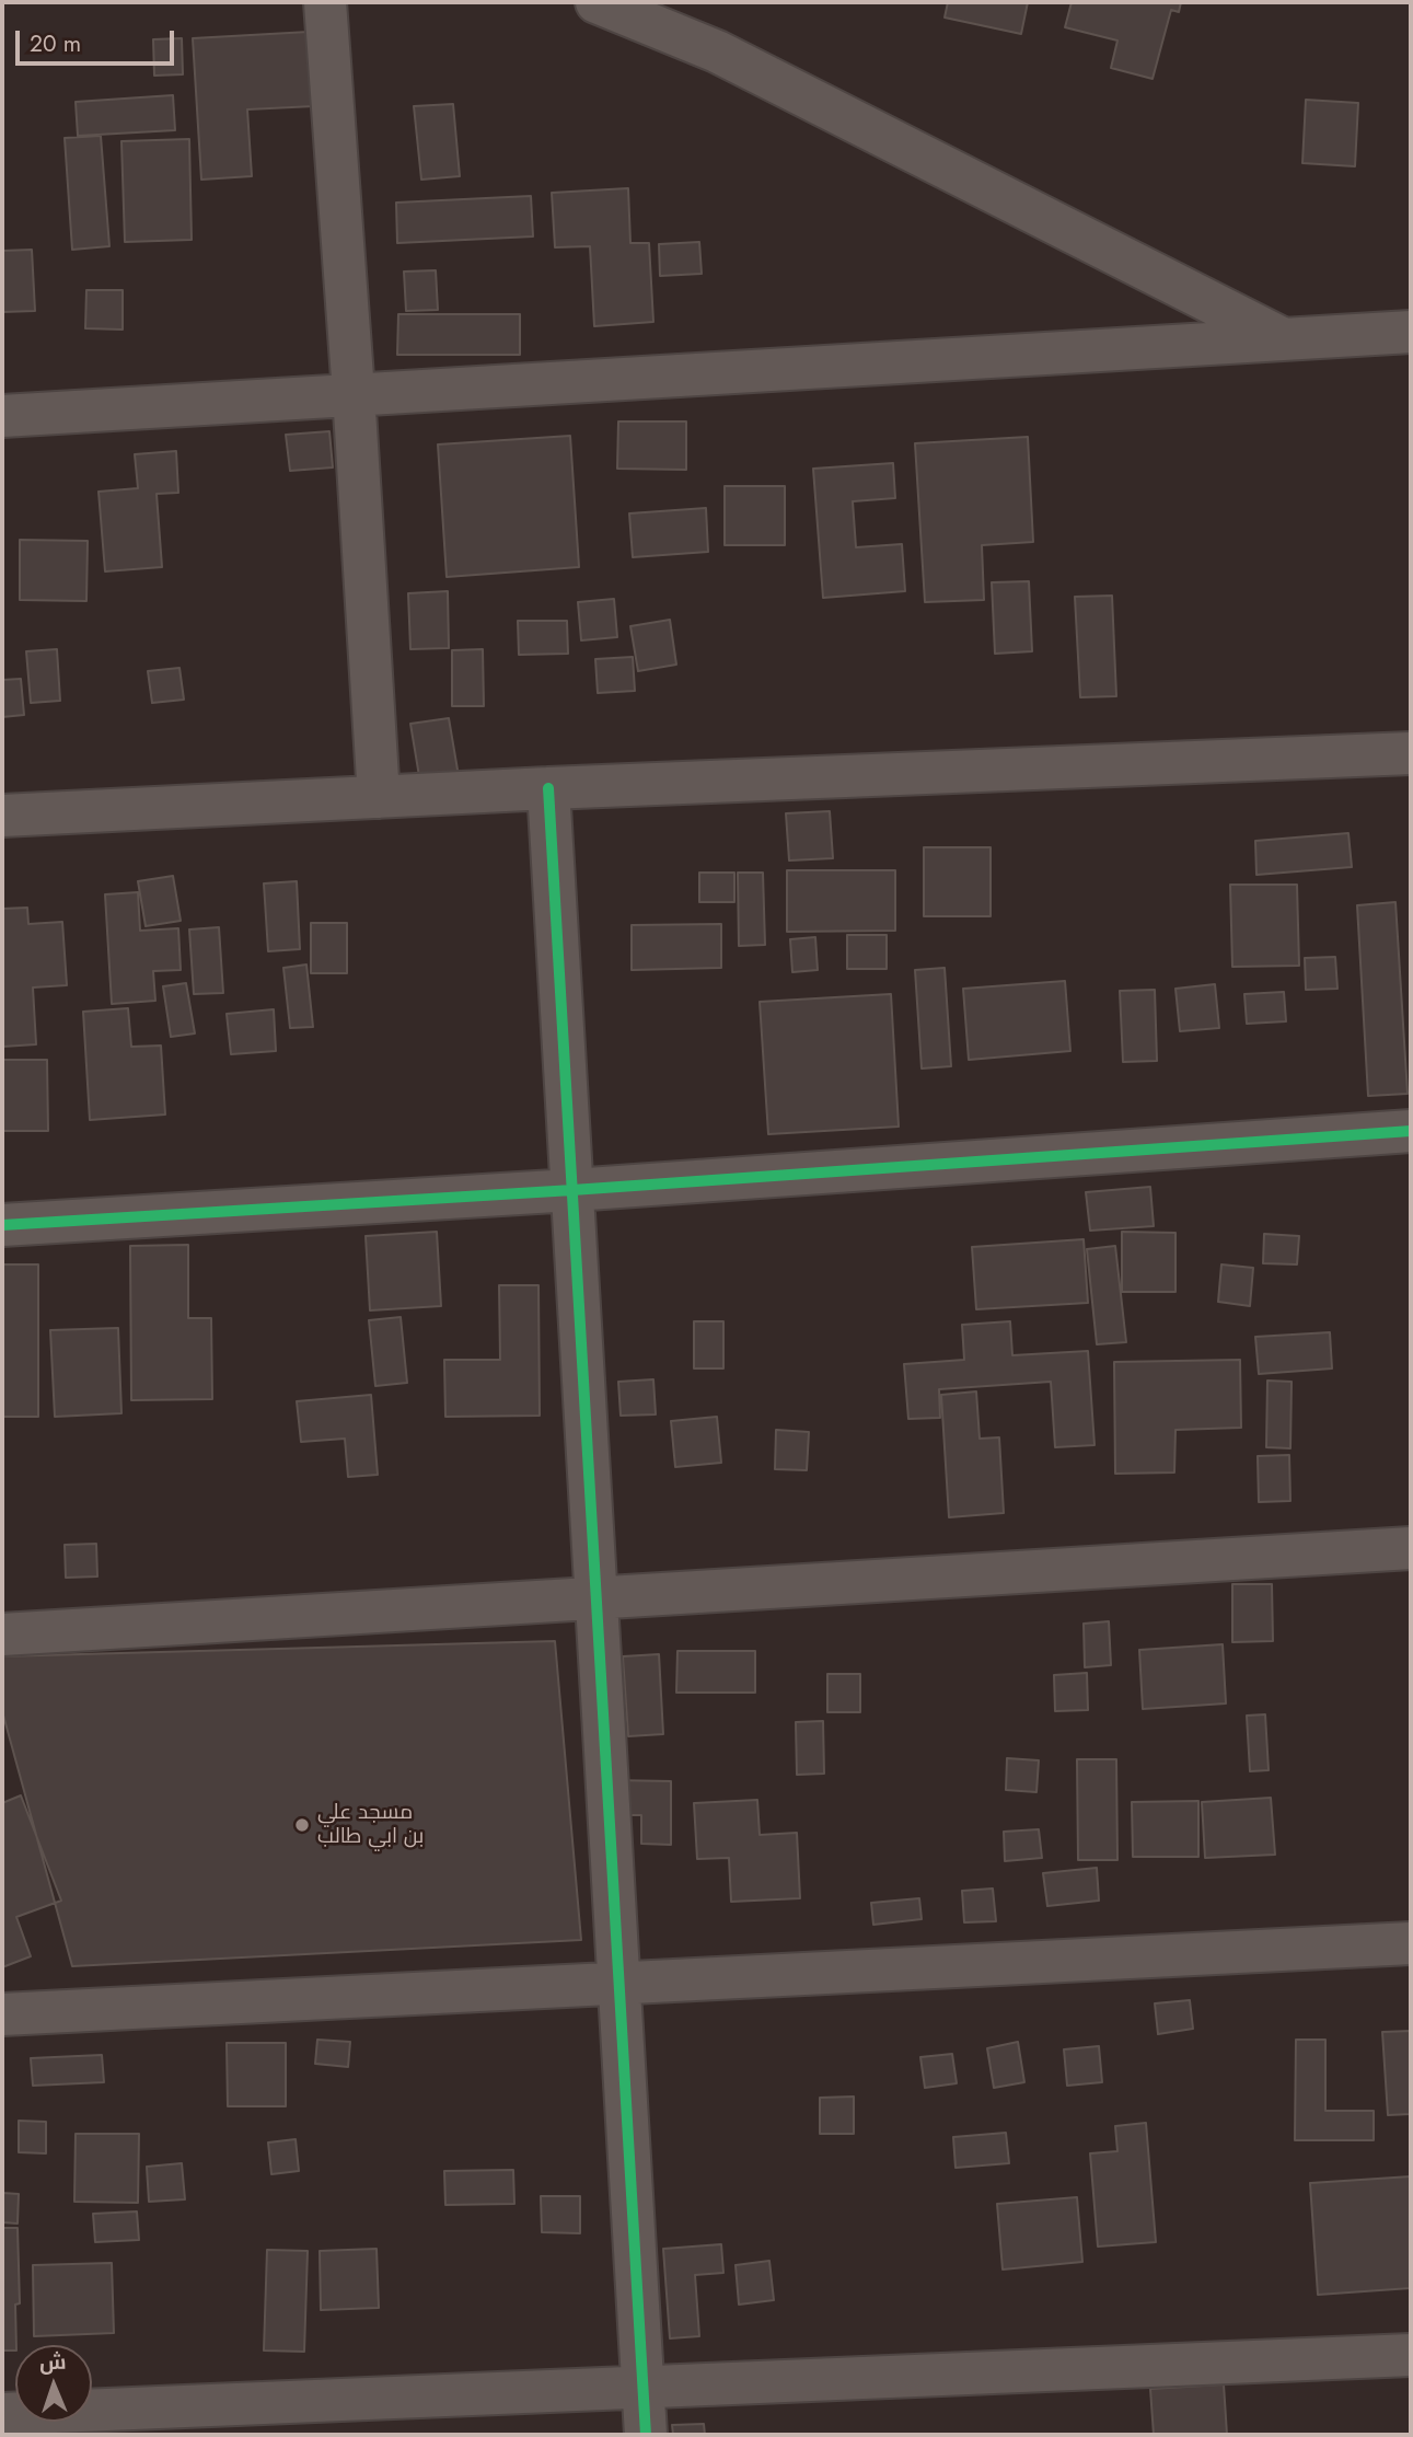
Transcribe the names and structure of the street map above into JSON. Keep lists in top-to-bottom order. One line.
{"places":["مسجد علي بن ابي طالب"],"scale_bar":"20 m","north":"top"}
